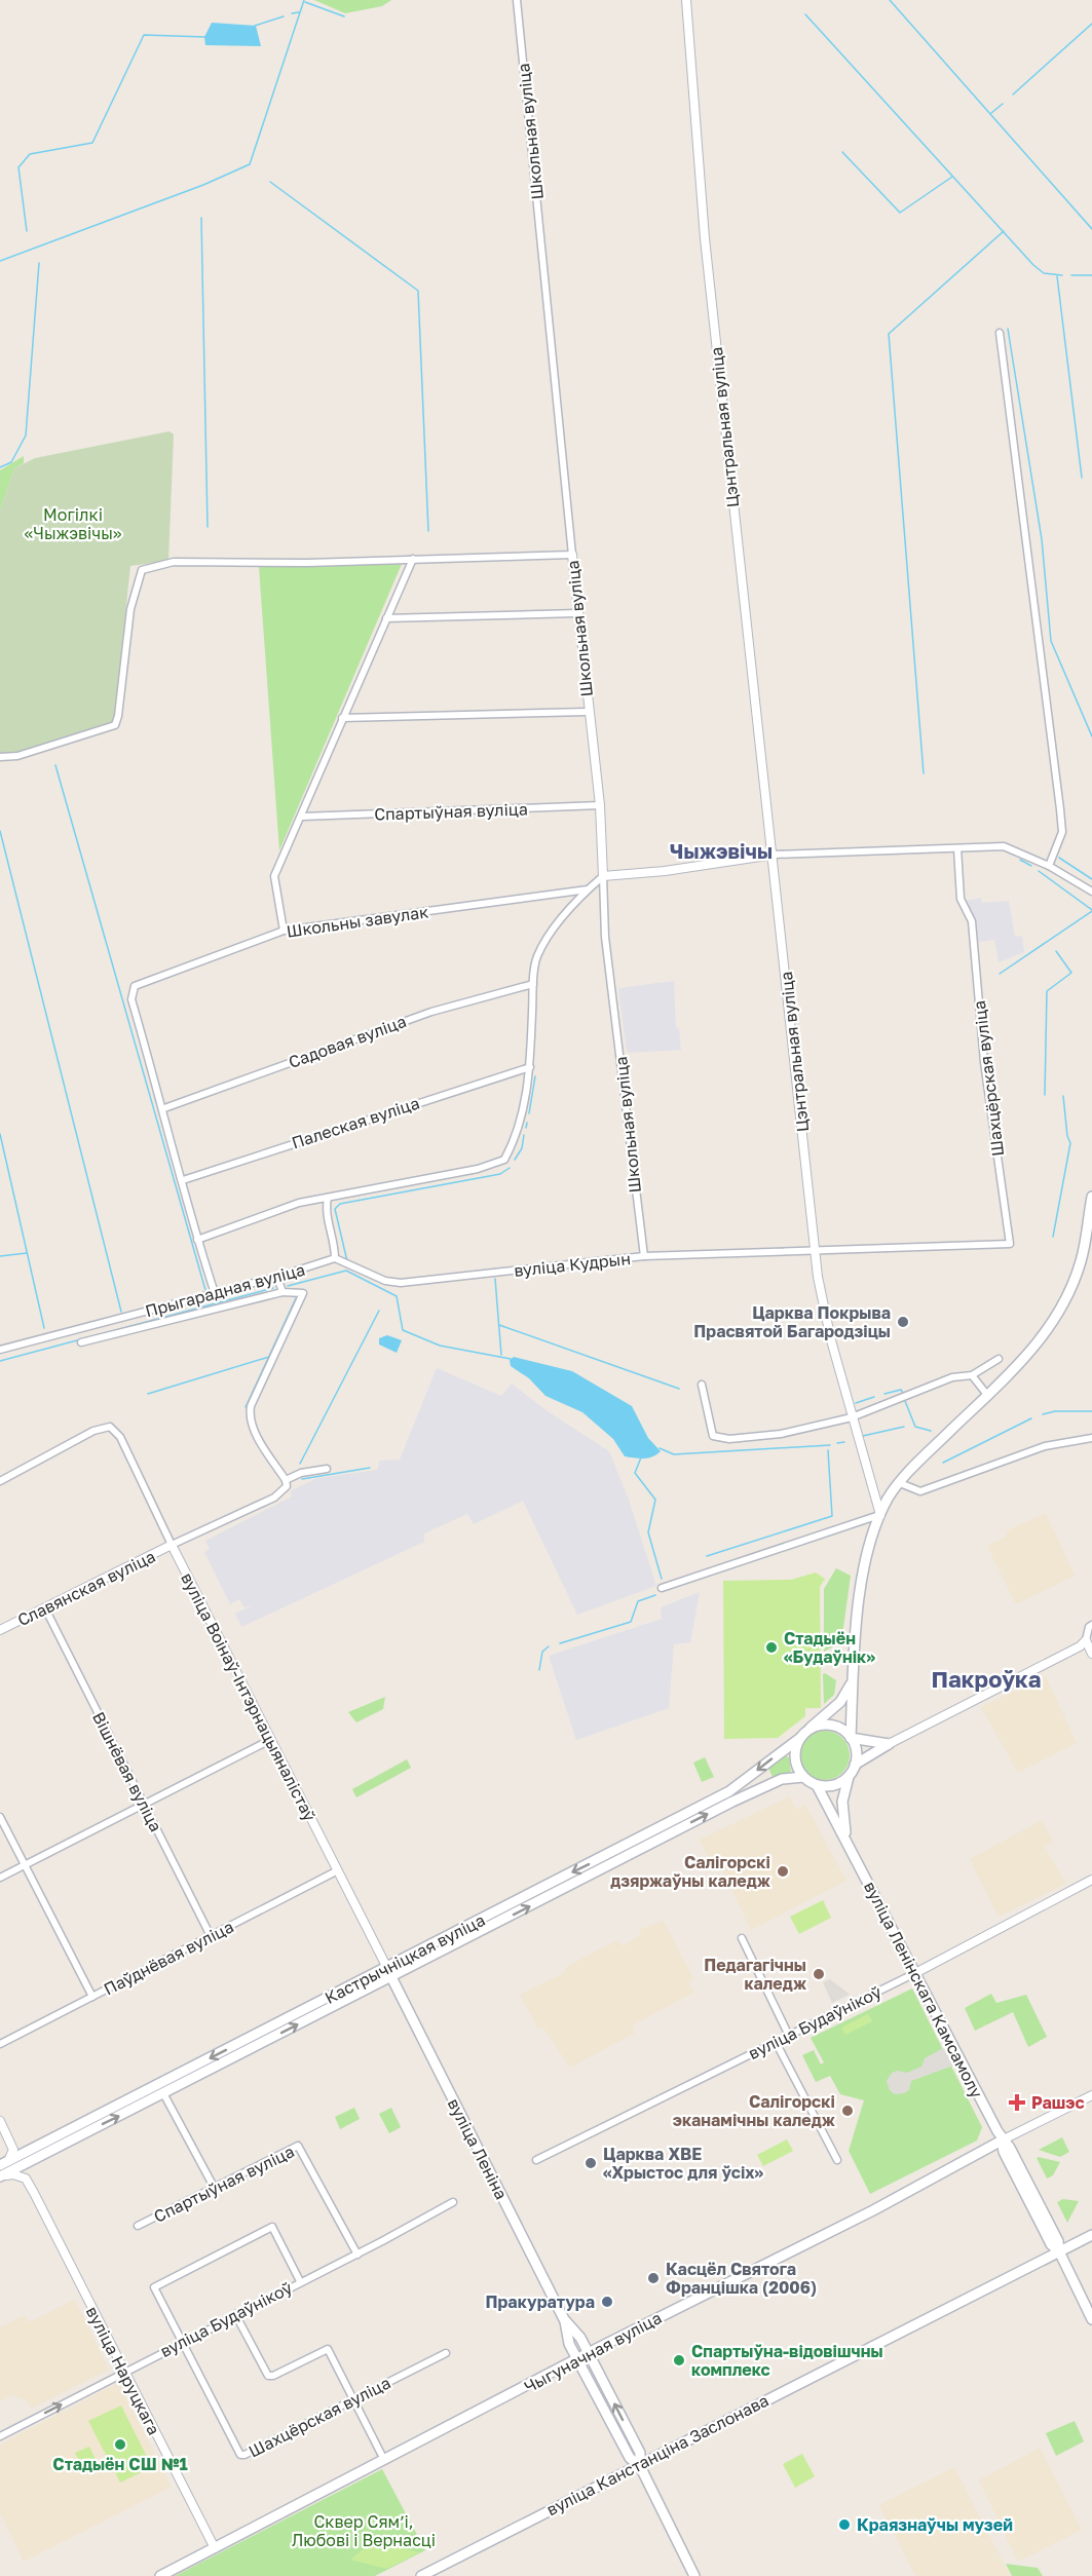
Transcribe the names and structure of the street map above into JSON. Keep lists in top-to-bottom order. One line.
{"streets":{"main road":["Кастрычніцкая вуліца","вуліца Ленінскага Камсамолу","вуліца Леніна","Чыгуначная вуліца","вуліца Канстанціна Заслонава"],"street":["Школьная вуліца","Цэнтральная вуліца","Спартыўная вуліца","Школьны завулак","Садовая вуліца","Шахцёрская вуліца","Палеская вуліца","вуліца Кудрын","Прыгарадная вуліца","Славянская вуліца","вуліца Воінаў-Інтэрнацыяналістаў","Вішнёвая вуліца","Паўднёвая вуліца","вуліца Будаўнікоў","вуліца Наруцкага"]},"crossings":[["Школьная вуліца","Спартыўная вуліца"],["Школьная вуліца","вуліца Кудрын"],["Цэнтральная вуліца","Шахцёрская вуліца"],["Цэнтральная вуліца","вуліца Кудрын"],["Спартыўная вуліца","вуліца Будаўнікоў"],["Школьны завулак","Садовая вуліца"],["Шахцёрская вуліца","вуліца Кудрын"],["Шахцёрская вуліца","вуліца Будаўнікоў"],["вуліца Кудрын","Прыгарадная вуліца"],["Славянская вуліца","вуліца Воінаў-Інтэрнацыяналістаў"],["Славянская вуліца","Вішнёвая вуліца"],["вуліца Воінаў-Інтэрнацыяналістаў","Паўднёвая вуліца"],["вуліца Воінаў-Інтэрнацыяналістаў","Кастрычніцкая вуліца"],["вуліца Воінаў-Інтэрнацыяналістаў","вуліца Леніна"],["Вішнёвая вуліца","Паўднёвая вуліца"],["Кастрычніцкая вуліца","вуліца Ленінскага Камсамолу"],["Кастрычніцкая вуліца","вуліца Леніна"],["вуліца Ленінскага Камсамолу","вуліца Будаўнікоў"],["вуліца Ленінскага Камсамолу","Чыгуначная вуліца"],["вуліца Ленінскага Камсамолу","вуліца Канстанціна Заслонава"],["вуліца Будаўнікоў","вуліца Наруцкага"],["вуліца Леніна","Чыгуначная вуліца"],["вуліца Леніна","вуліца Канстанціна Заслонава"],["Чыгуначная вуліца","вуліца Наруцкага"]],"districts":["Чыжэвічы","Пакроўка"],"parks":["Могілкі «Чыжэвічы»","Сквер Сямʼі, Любові і Вернасці"],"places":{"other":["Царква Покрыва Прасвятой Багародзіцы","Стадыён «Будаўнік»","Салігорскі дзяржаўны каледж","Педагагічны каледж","Салігорскі эканамічны каледж","Царква ХВЕ «Хрыстос для ўсіх»","Касцёл Святога Францішка (2006)","Пракуратура","Спартыўна-відовішчны комплекс","Стадыён СШ №1","Краязнаўчы музей"],"health":["Рашэс"]}}
